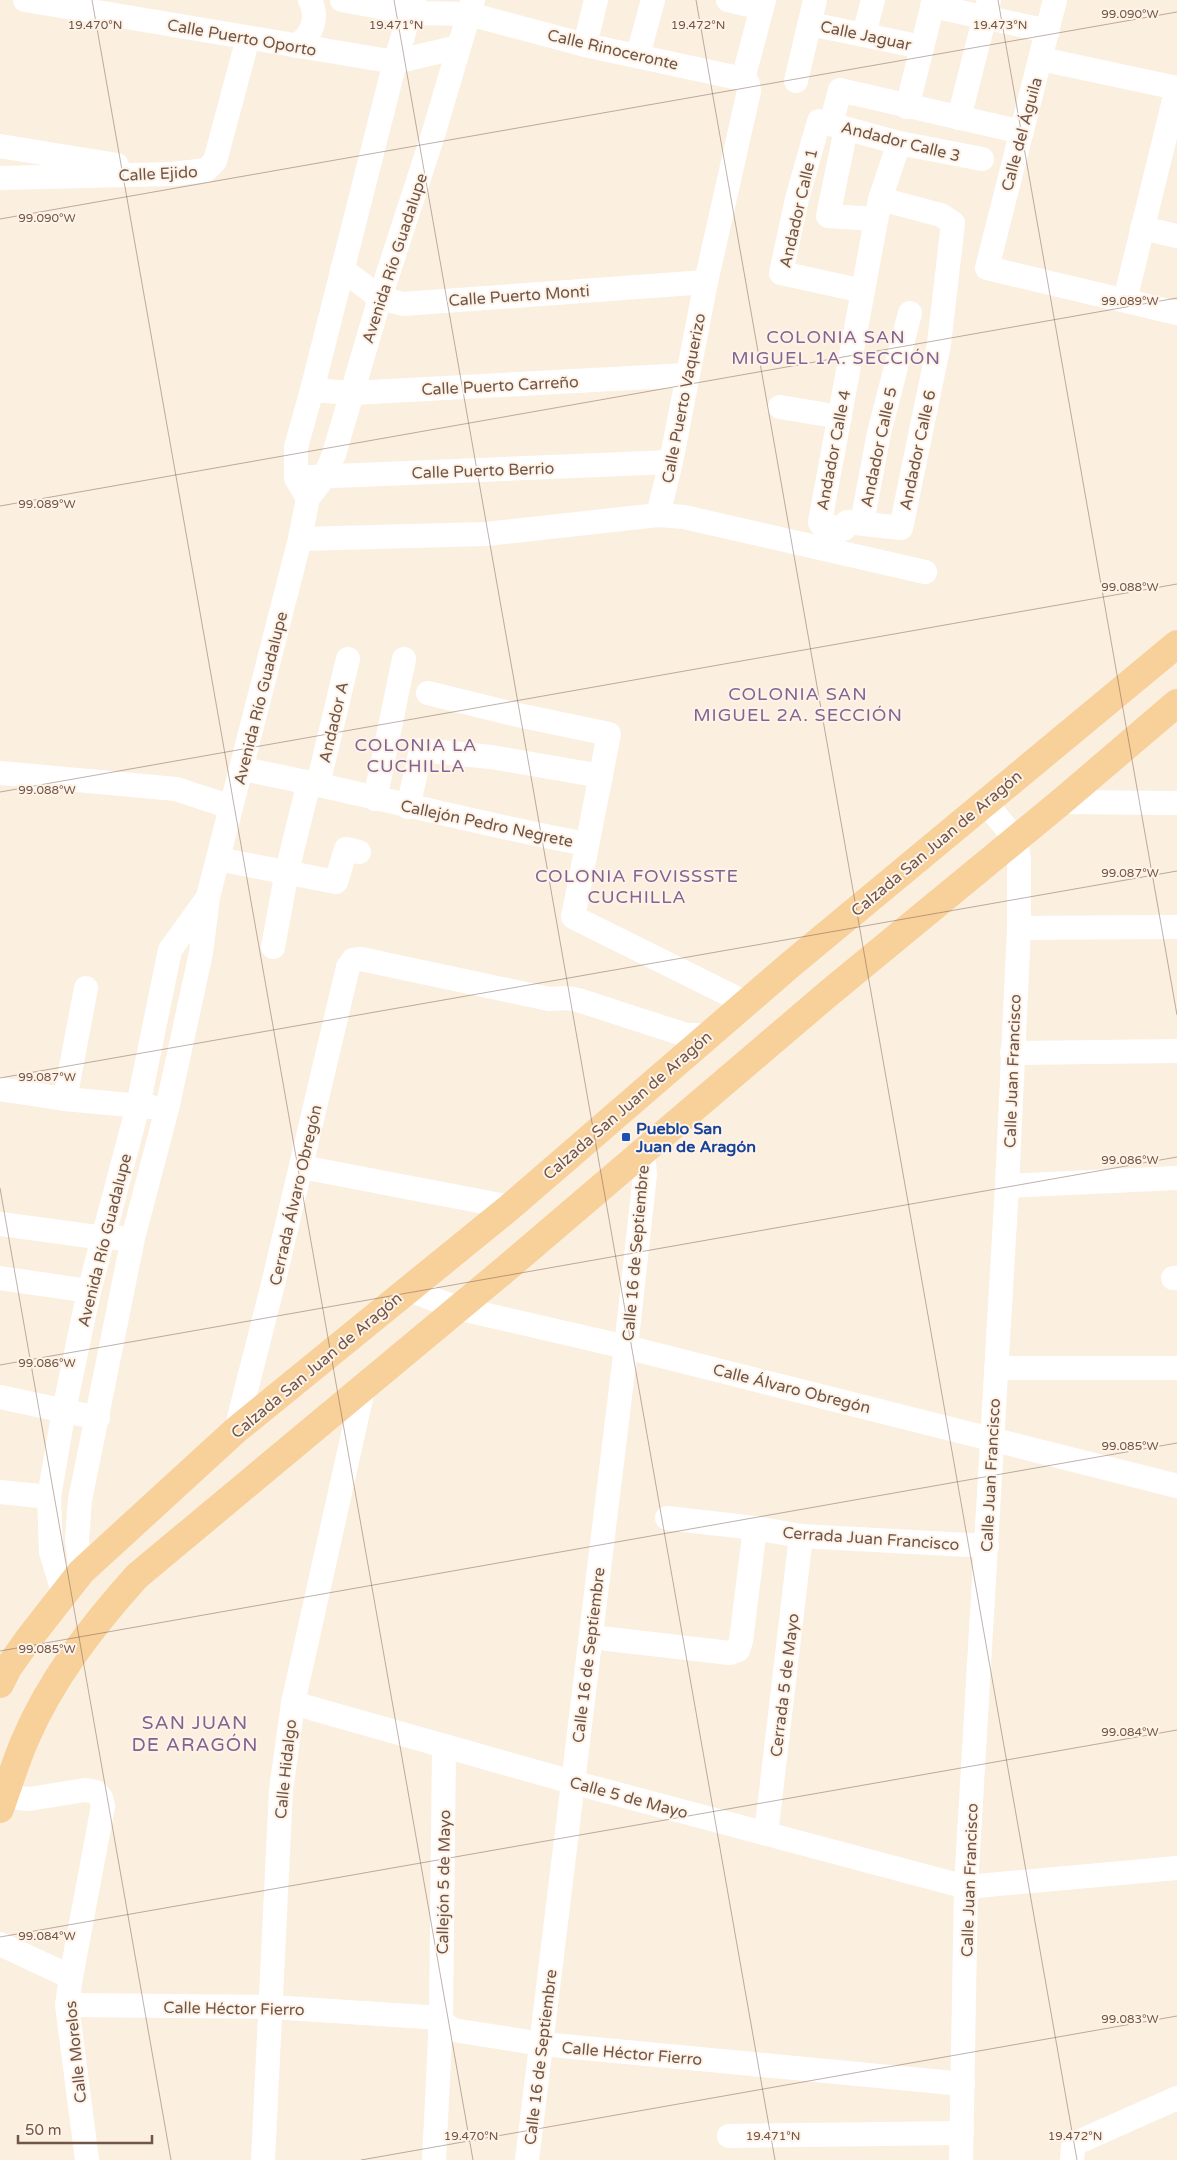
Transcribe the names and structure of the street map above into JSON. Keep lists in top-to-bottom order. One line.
{"streets":{"main road":["Calzada San Juan de Aragón"],"street":["Calle Jaguar","Calle Puerto Oporto","Calle Rinoceronte","Calle del Águila","Andador Calle 3","Calle Ejido","Andador Calle 1","Avenida Río Guadalupe","Calle Puerto Monti","Calle Puerto Carreño","Calle Puerto Vaquerizo","Andador Calle 5","Andador Calle 4","Andador Calle 6","Calle Puerto Berrio","Andador A","Callejón Pedro Negrete","Calle Juan Francisco","Cerrada Álvaro Obregón","Calle 16 de Septiembre","Calle Álvaro Obregón","Cerrada Juan Francisco","Cerrada 5 de Mayo","Calle Hidalgo","Calle 5 de Mayo","Callejón 5 de Mayo","Calle Héctor Fierro","Calle Morelos"]},"crossings":[["Calle Puerto Oporto","Calle Ejido"],["Calle Puerto Oporto","Avenida Río Guadalupe"],["Calle Rinoceronte","Avenida Río Guadalupe"],["Calle Rinoceronte","Calle Puerto Vaquerizo"],["Andador Calle 3","Andador Calle 1"],["Andador Calle 3","Andador Calle 4"],["Andador Calle 1","Andador Calle 4"],["Avenida Río Guadalupe","Calle Puerto Monti"],["Avenida Río Guadalupe","Calle Puerto Carreño"],["Avenida Río Guadalupe","Calle Puerto Berrio"],["Avenida Río Guadalupe","Callejón Pedro Negrete"],["Avenida Río Guadalupe","Calzada San Juan de Aragón"],["Calle Puerto Monti","Calle Puerto Vaquerizo"],["Calle Puerto Carreño","Calle Puerto Vaquerizo"],["Calle Puerto Vaquerizo","Calle Puerto Berrio"],["Andador Calle 5","Andador Calle 4"],["Andador Calle 5","Andador Calle 6"],["Andador Calle 4","Andador Calle 6"],["Andador A","Callejón Pedro Negrete"],["Callejón Pedro Negrete","Calzada San Juan de Aragón"],["Calzada San Juan de Aragón","Cerrada Álvaro Obregón"],["Calzada San Juan de Aragón","Calle Álvaro Obregón"],["Calle Juan Francisco","Calle Álvaro Obregón"],["Calle Juan Francisco","Cerrada Juan Francisco"],["Calle Juan Francisco","Calle 5 de Mayo"],["Calle Juan Francisco","Calle Héctor Fierro"],["Calle 16 de Septiembre","Calle Álvaro Obregón"],["Calle 16 de Septiembre","Calle 5 de Mayo"],["Calle 16 de Septiembre","Calle Héctor Fierro"],["Cerrada Juan Francisco","Cerrada 5 de Mayo"],["Cerrada 5 de Mayo","Calle 5 de Mayo"],["Calle Hidalgo","Calle 5 de Mayo"],["Calle Hidalgo","Calle Héctor Fierro"],["Calle 5 de Mayo","Callejón 5 de Mayo"],["Callejón 5 de Mayo","Calle Héctor Fierro"],["Calle Héctor Fierro","Calle Morelos"]],"districts":["COLONIA SAN MIGUEL 1A. SECCIÓN","COLONIA SAN MIGUEL 2A. SECCIÓN","COLONIA LA CUCHILLA","COLONIA FOVISSSTE CUCHILLA","SAN JUAN DE ARAGÓN"],"places":{"transit":["Pueblo San Juan de Aragón"]},"scale_bar":"50 m","coordinates":["99.090°W","19.470°N","19.471°N","19.472°N","19.473°N","99.089°W","99.088°W","99.087°W","99.086°W","99.085°W","99.084°W","99.083°W"]}
